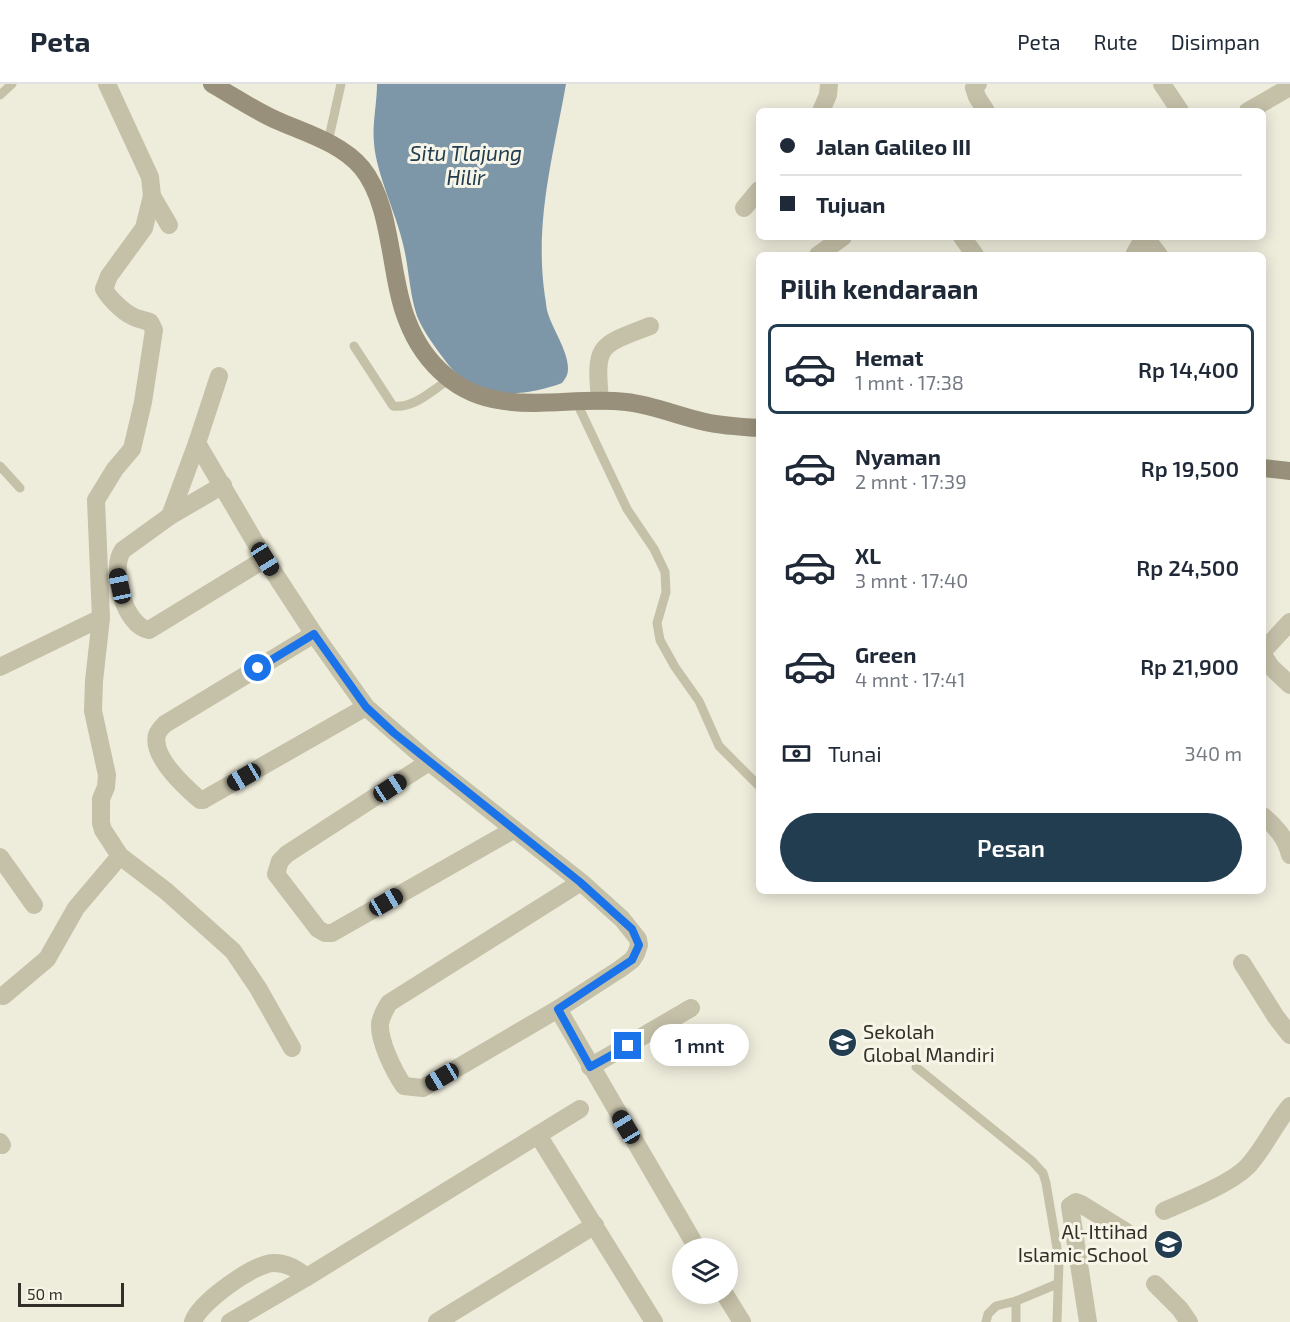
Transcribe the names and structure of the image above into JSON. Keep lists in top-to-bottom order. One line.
{"water":["Situ Tlajung Hilir"],"places":{"school or university":["Sekolah Global Mandiri","Al-Ittihad Islamic School"]},"scale_bar":"50 m","page":{"header":"Peta","nav":["Peta","Rute","Disimpan"],"banner":["Jalan Galileo III","Tujuan"],"heading":"Pilih kendaraan","list":[{"name":"Hemat","note":"1 mnt · 17:38","value":"Rp 14,400"},{"name":"Nyaman","note":"2 mnt · 17:39","value":"Rp 19,500"},{"name":"XL","note":"3 mnt · 17:40","value":"Rp 24,500"},{"name":"Green","note":"4 mnt · 17:41","value":"Rp 21,900"}],"pay":["Tunai","340 m"],"buttons":"Pesan","bubble":"1 mnt","scale":"50 m"}}
